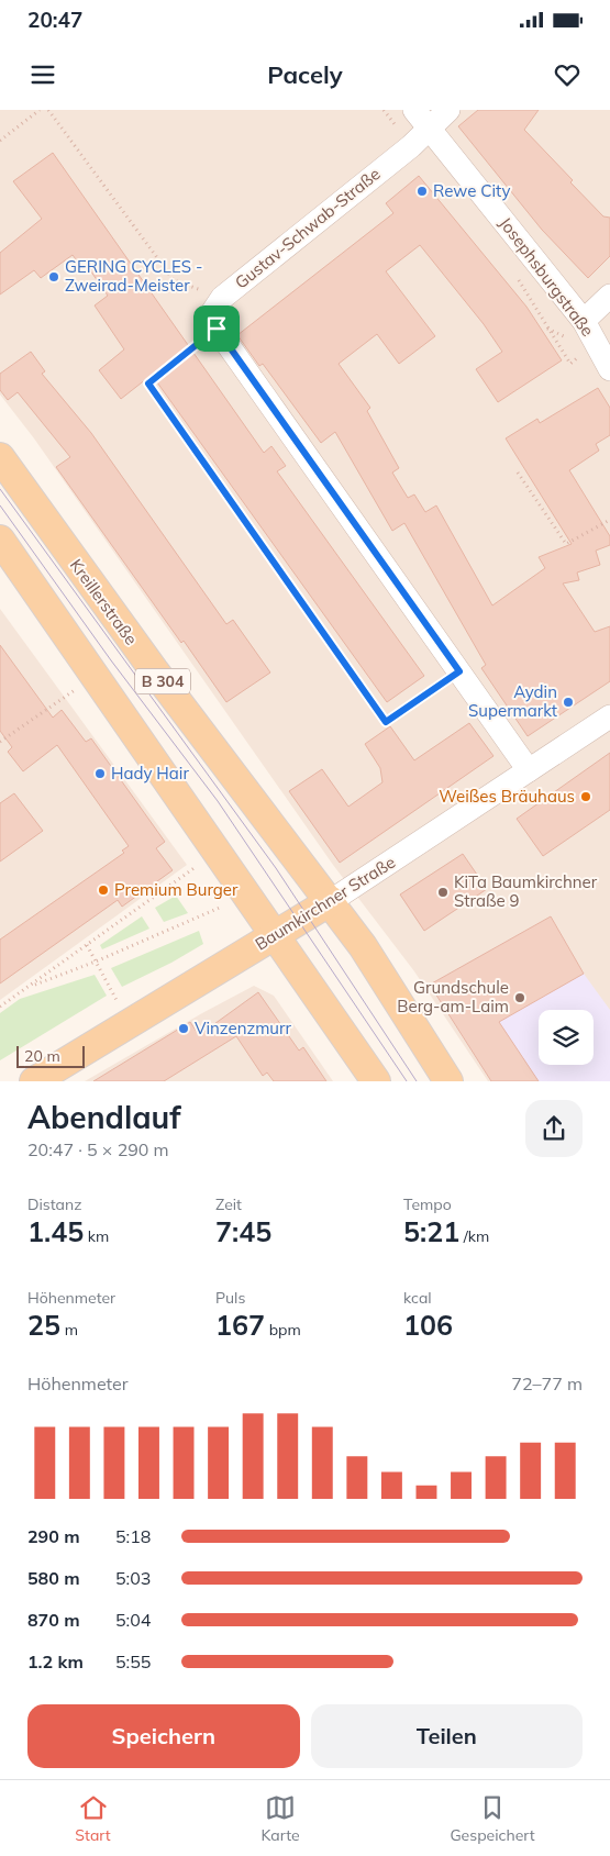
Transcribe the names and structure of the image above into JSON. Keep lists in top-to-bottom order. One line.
{"streets":{"main road":["Kreillerstraße","B 304","Baumkirchner Straße"],"street":["Gustav-Schwab-Straße","Josephsburgstraße"]},"crossings":[["Gustav-Schwab-Straße","Josephsburgstraße"],["Kreillerstraße","B 304"],["Kreillerstraße","Baumkirchner Straße"],["B 304","Baumkirchner Straße"]],"places":["Rewe City","GERING CYCLES - Zweirad-Meister","Aydin Supermarkt","Hady Hair","Weißes Bräuhaus","Premium Burger","KiTa Baumkirchner Straße 9","Grundschule Berg-am-Laim","Vinzenzmurr"],"scale_bar":"20 m","page":{"status":"20:47","header":"Pacely","scale":"20 m","heading":["Abendlauf","20:47 · 5 × 290 m"],"stats":[["Distanz","1.45 km"],["Zeit","7:45"],["Tempo","5:21 /km"],["Höhenmeter","25 m"],["Puls","167 bpm"],["kcal","106"]],"chart":["Höhenmeter","72–77 m"],"list":[{"name":"290 m","note":"5:18"},{"name":"580 m","note":"5:03"},{"name":"870 m","note":"5:04"},{"name":"1.2 km","note":"5:55"}],"buttons":["Speichern","Teilen"],"tabs":["Start","Karte","Gespeichert"]}}
